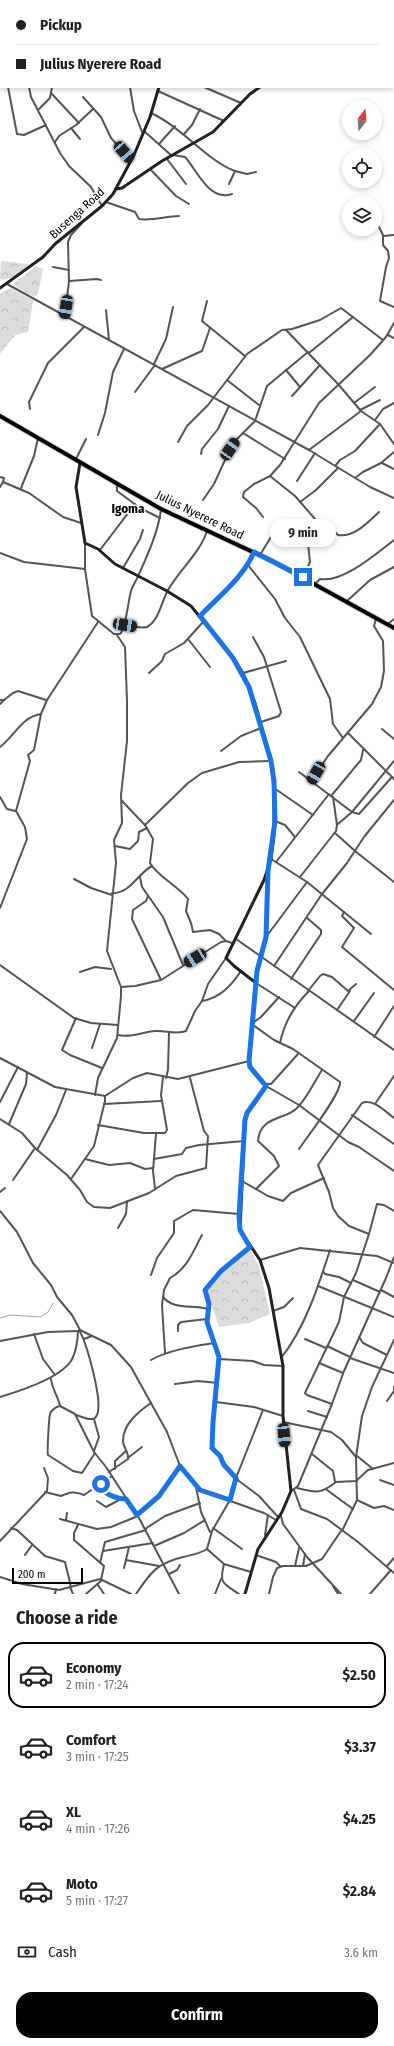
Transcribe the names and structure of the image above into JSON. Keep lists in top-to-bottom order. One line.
{"streets":{"highway":["Julius Nyerere Road"],"main road":["Busenga Road"]},"districts":["Igoma"],"scale_bar":"200 m","north":"top","page":{"banner":["Pickup","Julius Nyerere Road"],"bubble":"9 min","scale":"200 m","heading":"Choose a ride","list":[{"name":"Economy","note":"2 min · 17:24","value":"$2.50"},{"name":"Comfort","note":"3 min · 17:25","value":"$3.37"},{"name":"XL","note":"4 min · 17:26","value":"$4.25"},{"name":"Moto","note":"5 min · 17:27","value":"$2.84"}],"pay":["Cash","3.6 km"],"buttons":"Confirm"}}
